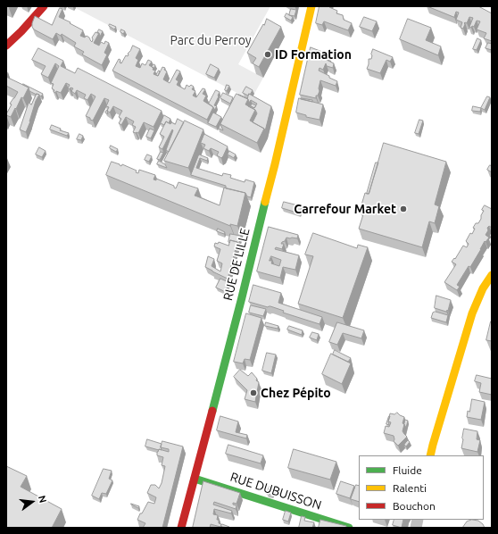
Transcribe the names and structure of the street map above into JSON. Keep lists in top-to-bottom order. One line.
{"streets":{"main road":["RUE DE LILLE","RUE DUBUISSON"]},"crossings":[["RUE DE LILLE","RUE DUBUISSON"]],"parks":["Parc du Perroy"],"places":["ID Formation","Carrefour Market","Chez Pépito"],"legend":["Fluide","Ralenti","Bouchon"],"north":"right"}
